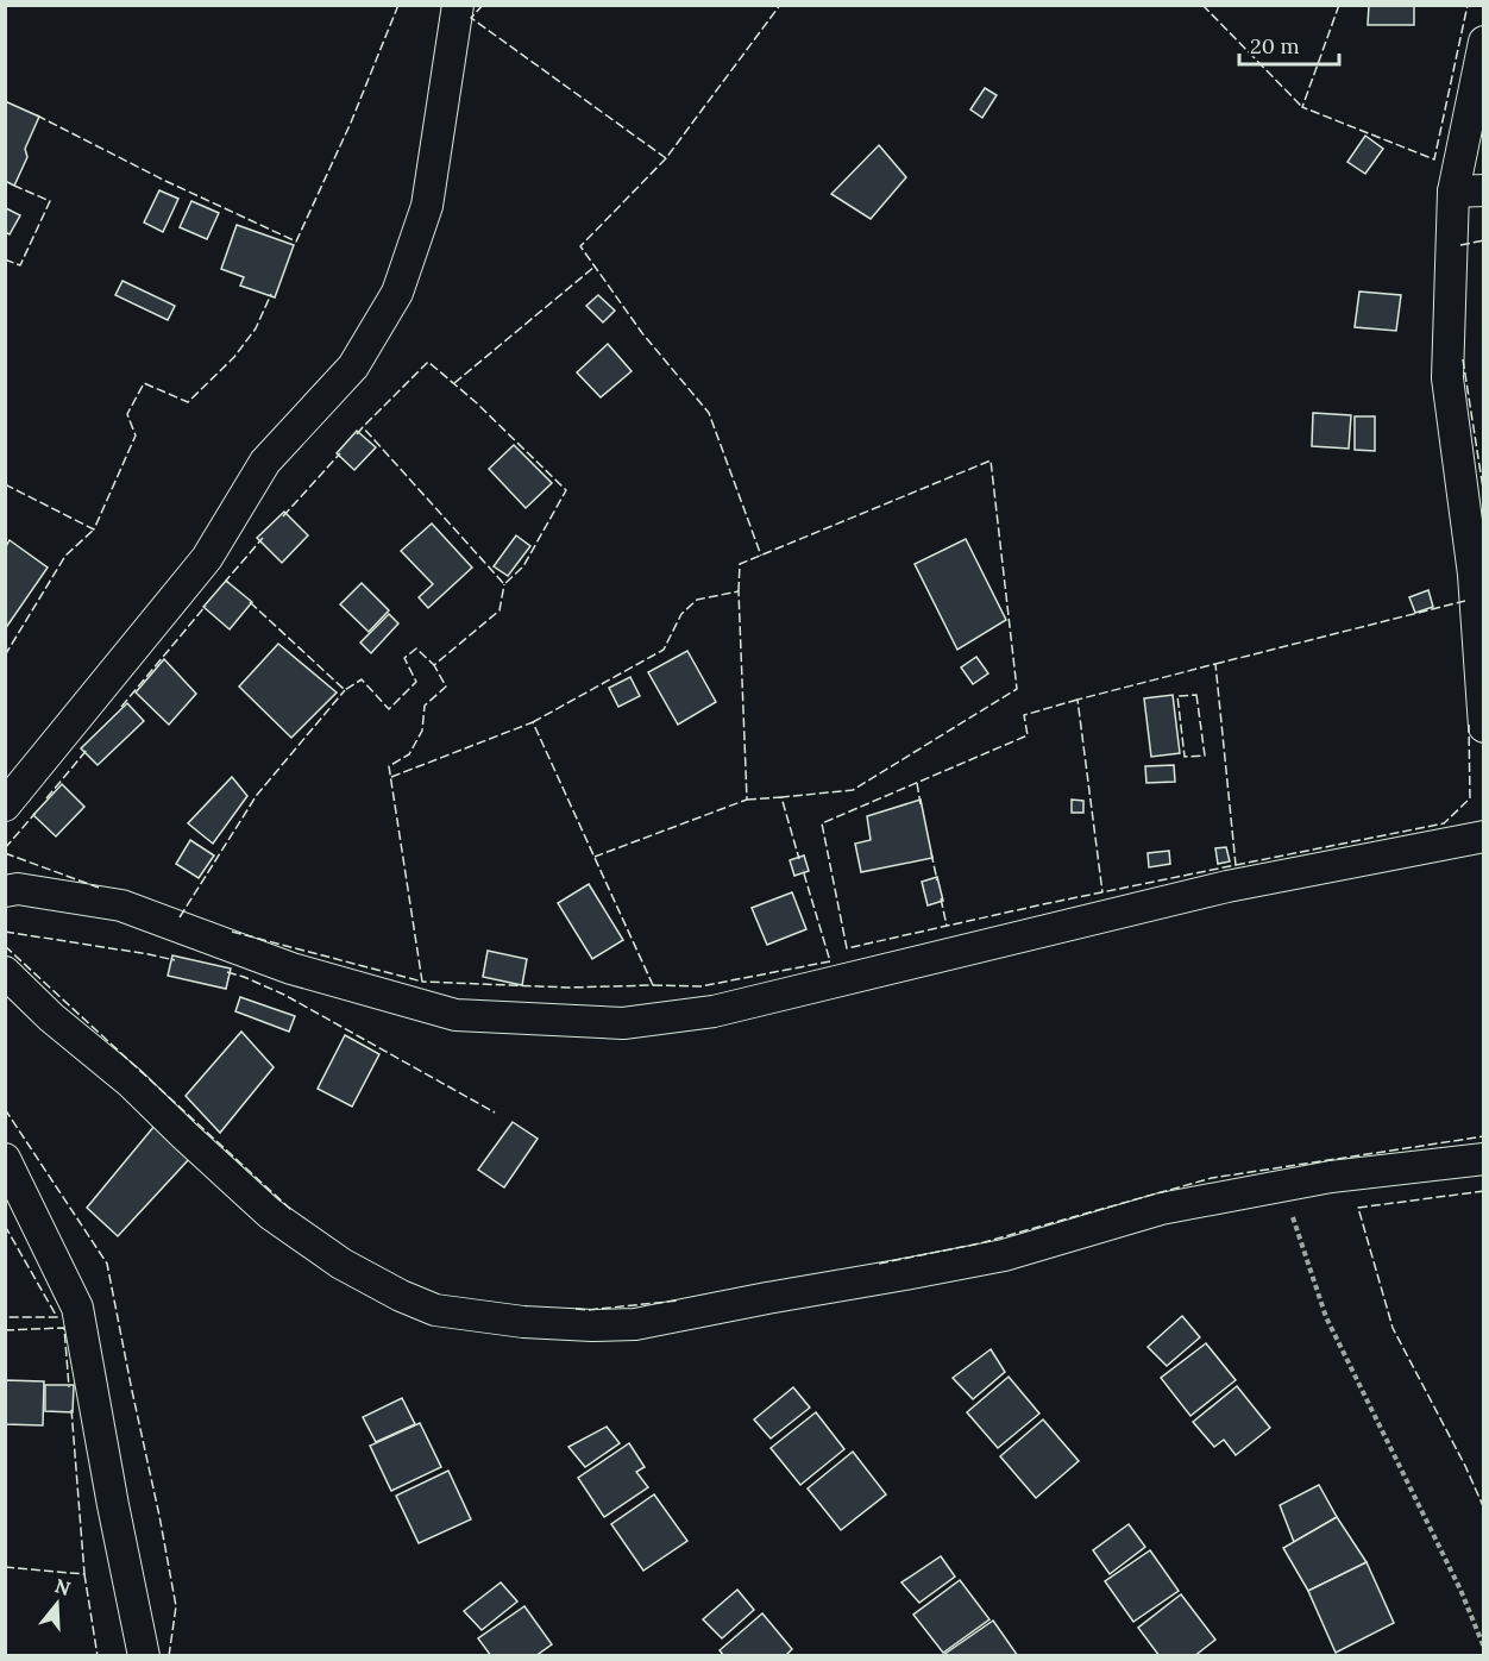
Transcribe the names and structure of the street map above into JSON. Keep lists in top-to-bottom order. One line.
{"scale_bar":"20 m","north":"top"}
